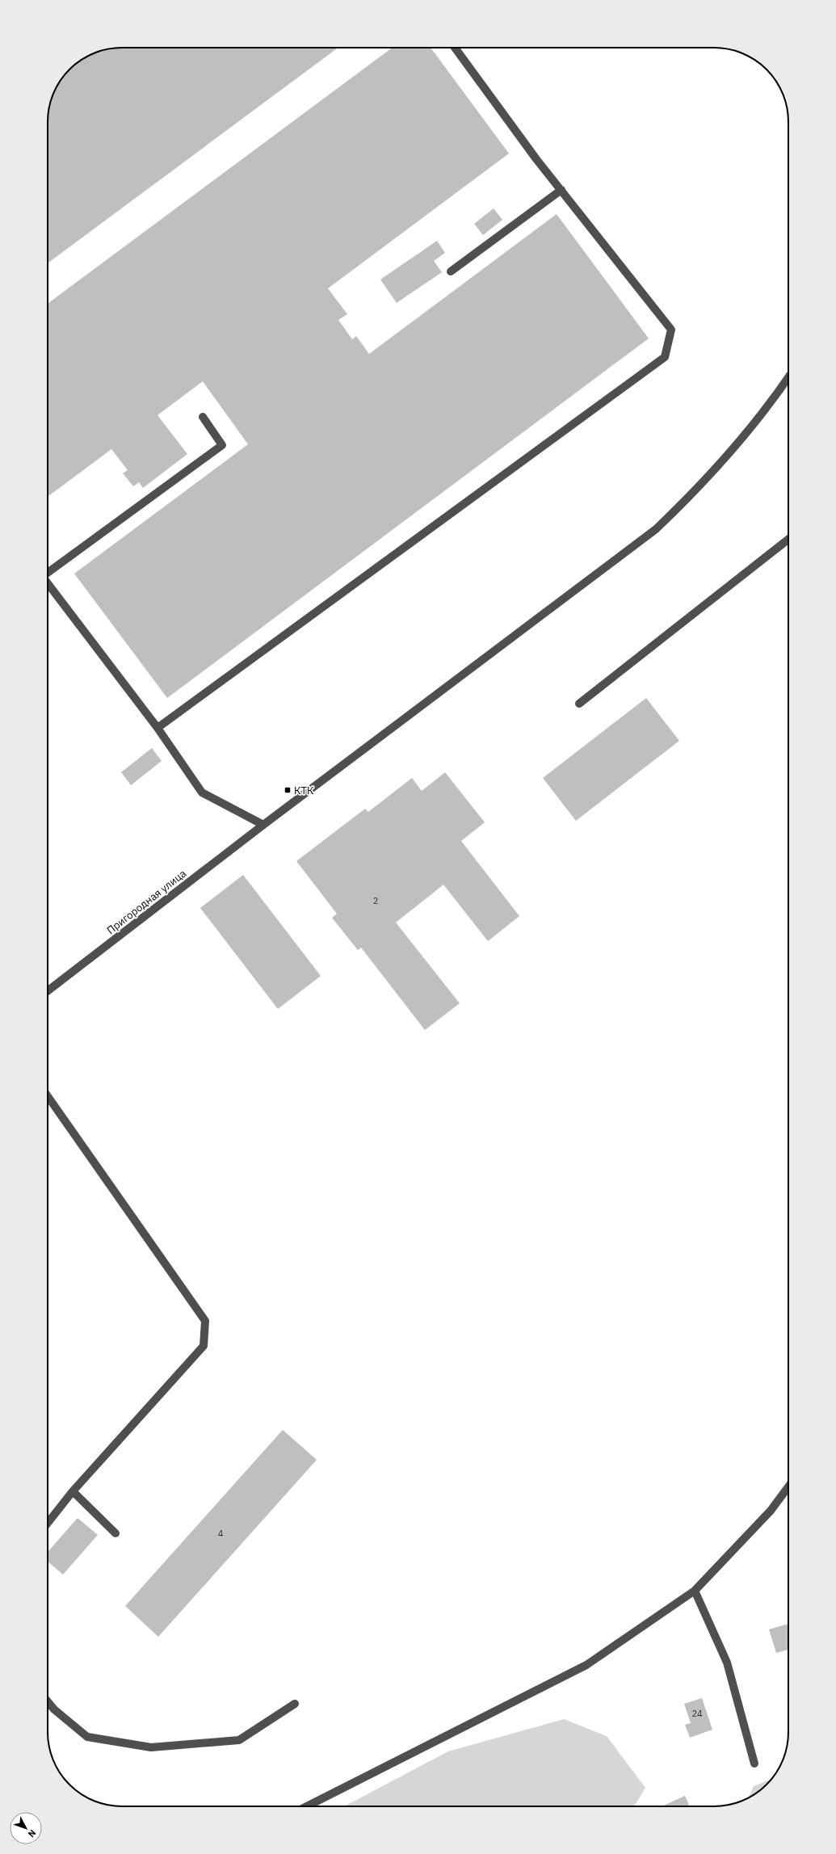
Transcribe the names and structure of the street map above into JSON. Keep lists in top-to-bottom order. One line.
{"streets":{"street":["Пригородная улица"]},"places":{"transit":["КТК"]},"house_numbers":["2","4","24"],"north":"bottom right"}
